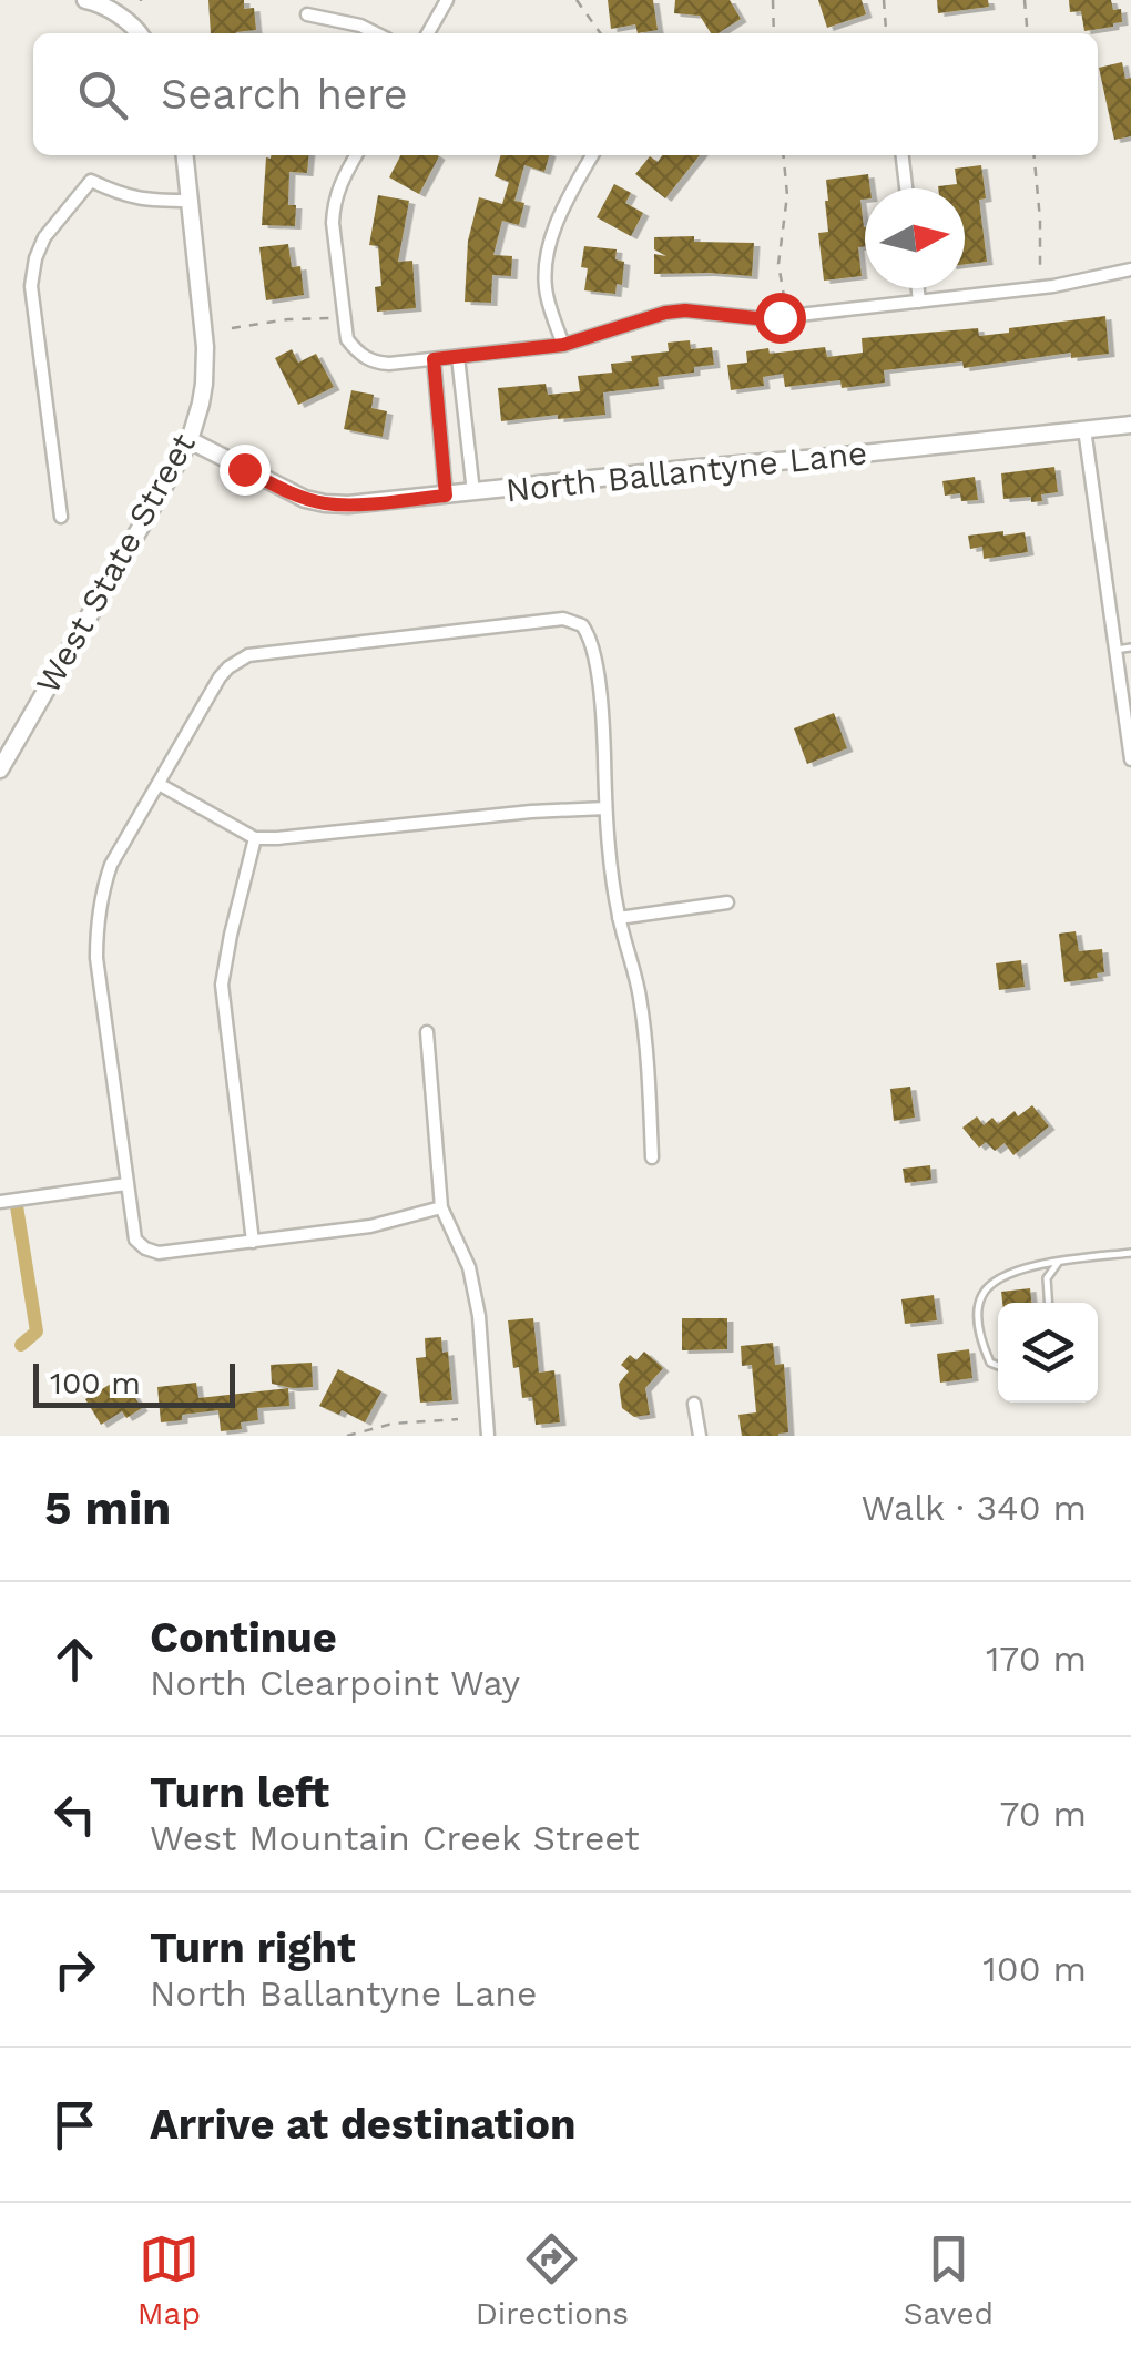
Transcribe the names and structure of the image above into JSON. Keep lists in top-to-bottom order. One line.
{"streets":{"street":["North Ballantyne Lane","West State Street"]},"crossings":[["North Ballantyne Lane","West State Street"]],"scale_bar":"100 m","north":"right","page":{"search":"Search here","scale":"100 m","heading":["5 min","Walk · 340 m"],"list":[["Continue","North Clearpoint Way","170 m"],["Turn left","West Mountain Creek Street","70 m"],["Turn right","North Ballantyne Lane","100 m"],"Arrive at destination"],"nav":["Map","Directions","Saved"]}}
